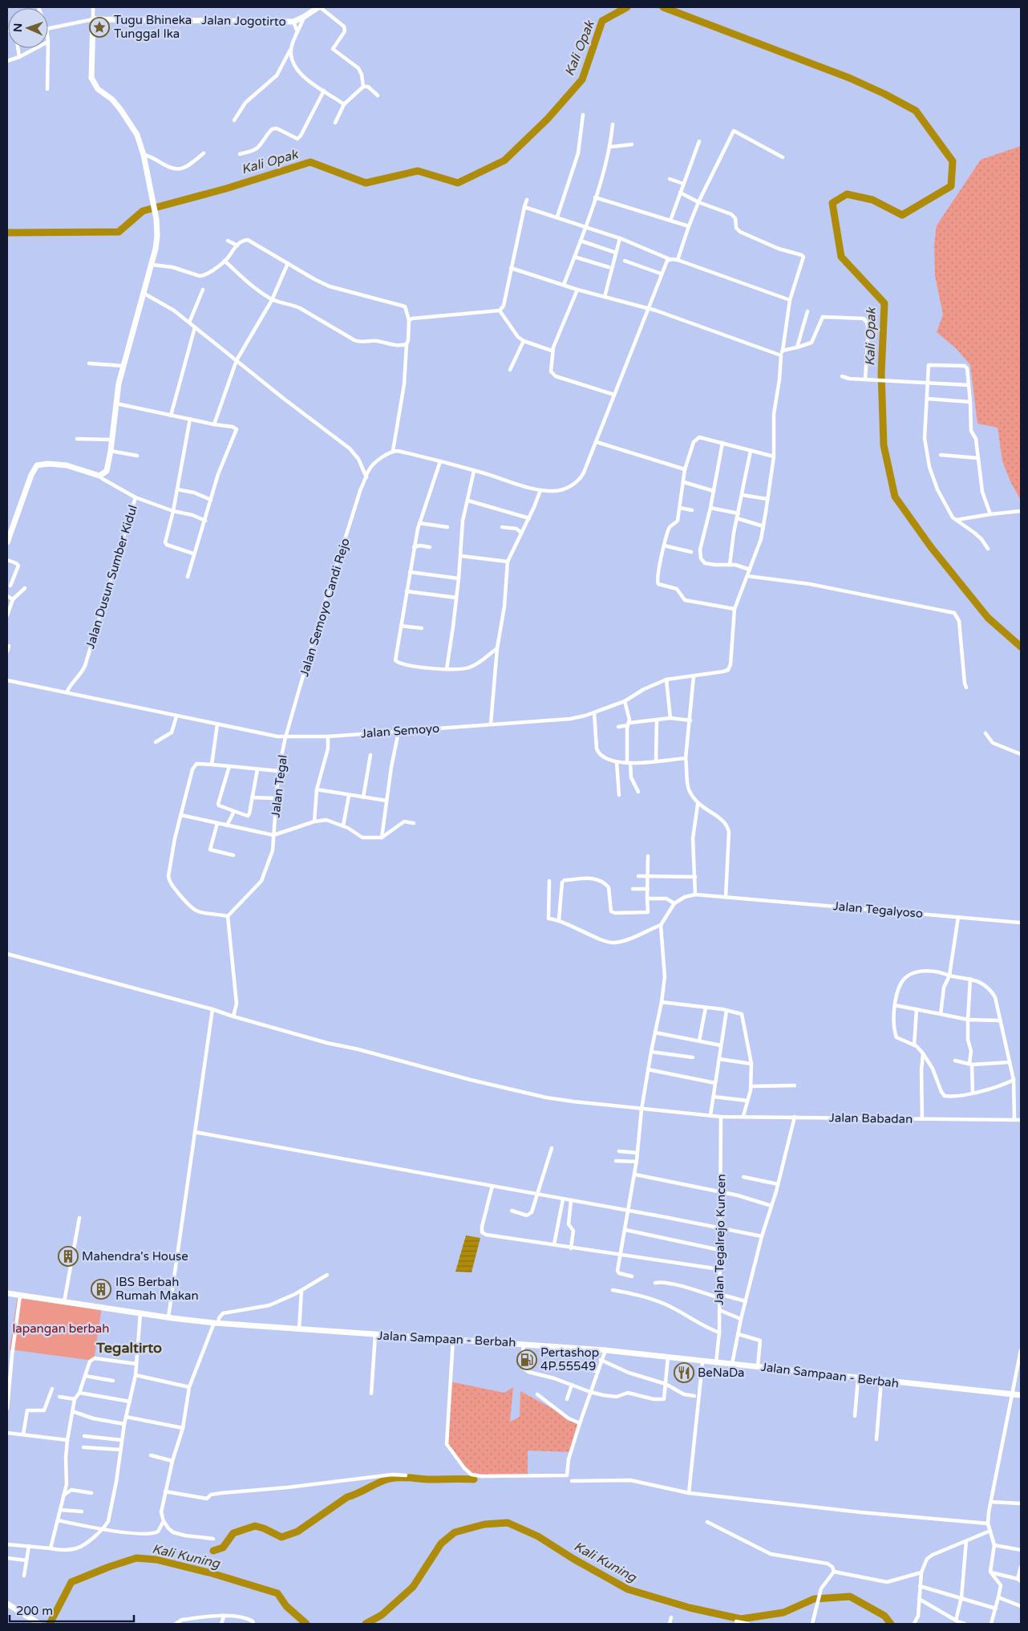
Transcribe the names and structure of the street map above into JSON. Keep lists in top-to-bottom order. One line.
{"streets":{"main road":["Jalan Jogotirto","Jalan Sampaan - Berbah"],"street":["Jalan Dusun Sumber Kidul","Jalan Semoyo Candi Rejo","Jalan Semoyo","Jalan Tegal","Jalan Tegalyoso","Jalan Babadan","Jalan Tegalrejo Kuncen"]},"crossings":[["Jalan Dusun Sumber Kidul","Jalan Semoyo"],["Jalan Semoyo Candi Rejo","Jalan Semoyo"],["Jalan Semoyo Candi Rejo","Jalan Tegal"],["Jalan Semoyo","Jalan Tegal"],["Jalan Babadan","Jalan Tegalrejo Kuncen"],["Jalan Tegalrejo Kuncen","Jalan Sampaan - Berbah"]],"districts":["Tegaltirto"],"water":["Kali Opak","Kali Kuning"],"parks":["lapangan berbah"],"places":{"place":["Tugu Bhineka Tunggal Ika"],"building":["Mahendra's House","IBS Berbah Rumah Makan"],"fuel station":["Pertashop 4P.55549"],"restaurant":["BeNaDa"]},"scale_bar":"200 m","north":"left"}
